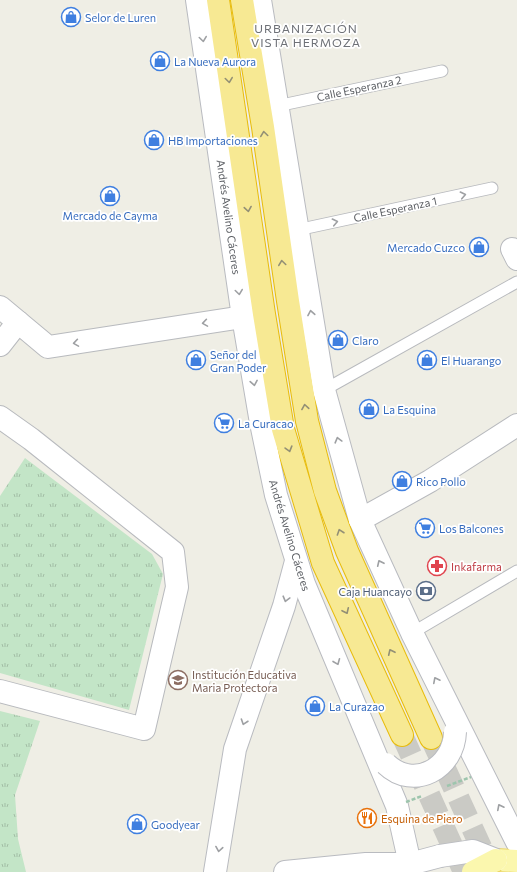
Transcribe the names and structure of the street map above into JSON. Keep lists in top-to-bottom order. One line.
{"streets":{"highway":["Andrés Avelino Cáceres"],"lane":["Calle Esperanza 2","Calle Esperanza 1"]},"one_way":["Calle Esperanza 1"],"districts":["URBANIZACIÓN VISTA HERMOZA"],"places":{"shop":["Selor de Luren","La Nueva Aurora","HB Importaciones","Mercado de Cayma","Mercado Cuzco","Claro","Señor del Gran Poder","El Huarango","La Esquina","Rico Pollo","La Curazao","Goodyear"],"supermarket":["La Curacao","Los Balcones"],"pharmacy":["Inkafarma"],"bank":["Caja Huancayo"],"school or university":["Institución Educativa Maria Protectora"],"restaurant":["Esquina de Piero"]}}
